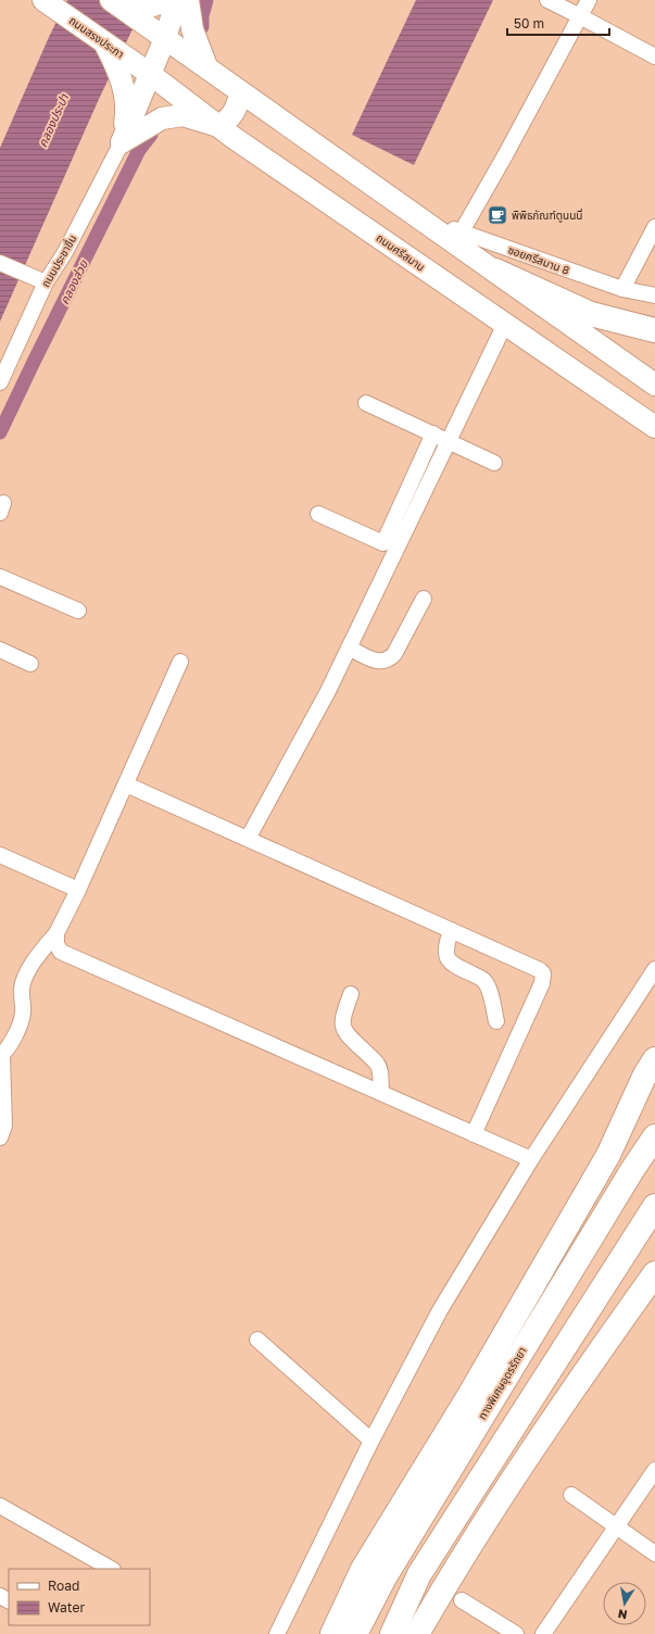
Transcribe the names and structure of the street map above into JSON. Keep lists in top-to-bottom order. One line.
{"streets":{"highway":["ทางพิเศษอุดรรัถยา"],"main road":["ถนนสรงประภา","ถนนศรีสมาน"],"street":["ซอยศรีสมาน 8","ถนนประชาชื่น"]},"crossings":[["ถนนสรงประภา","ถนนศรีสมาน"]],"water":["คลองประปา","คลองส่วย"],"places":{"cafe":["พิพิธภัณฑ์ตูนนนี่"]},"legend":["Road","Water"],"scale_bar":"50 m","north":"bottom"}
